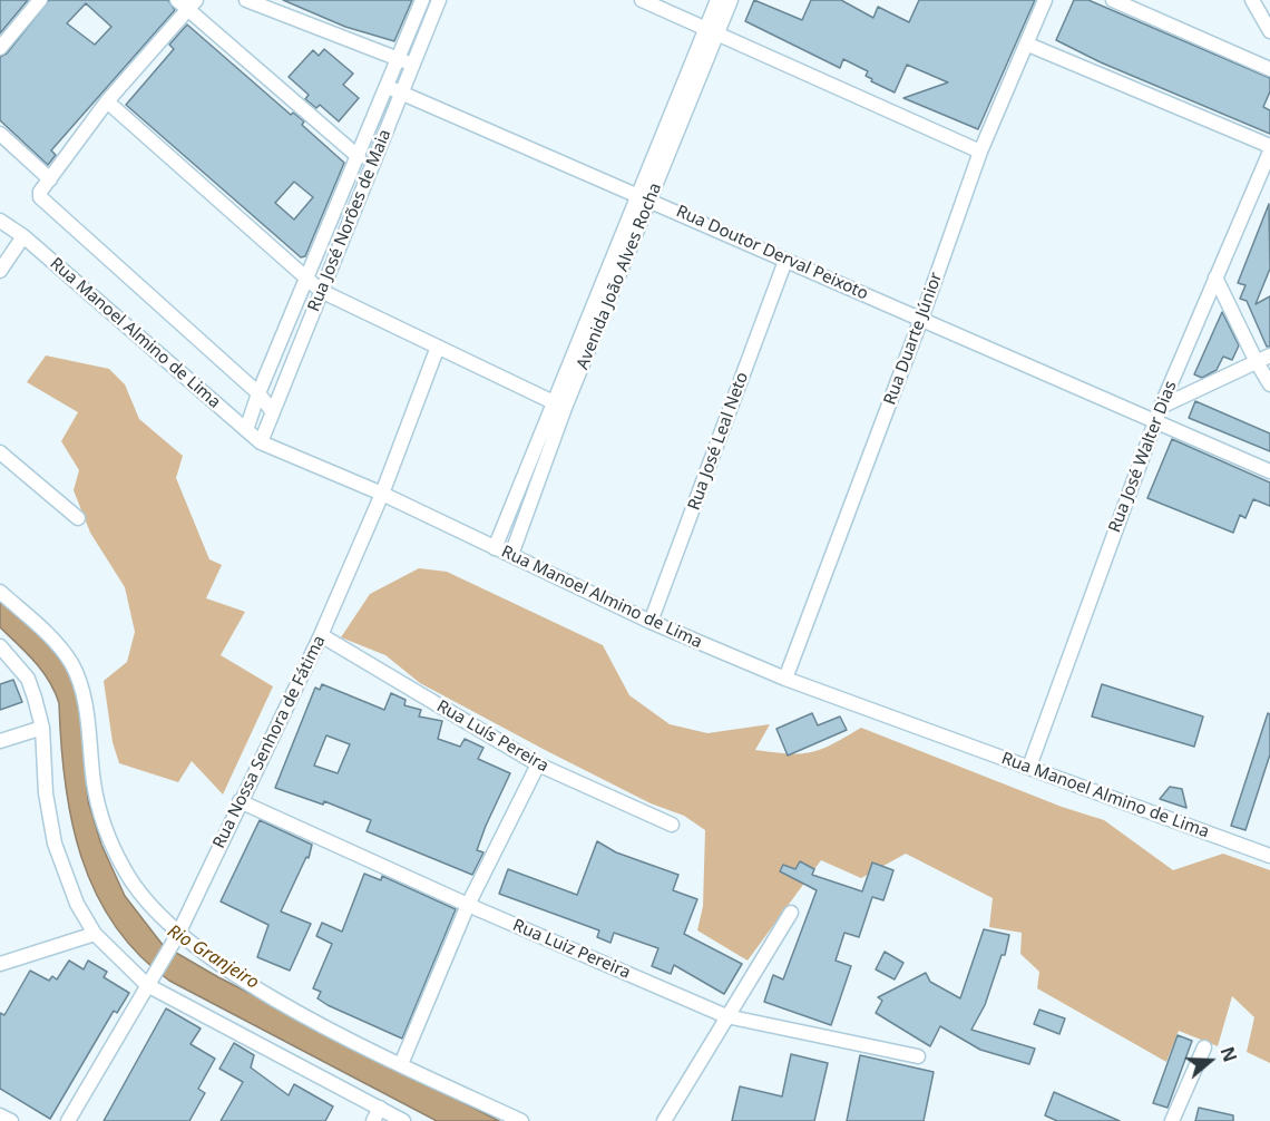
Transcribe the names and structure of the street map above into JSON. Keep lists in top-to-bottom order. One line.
{"streets":{"street":["Rua José Norões de Maia","Rua Doutor Derval Peixoto","Avenida João Alves Rocha","Rua Manoel Almino de Lima","Rua Duarte Júnior","Rua José Leal Neto","Rua José Walter Dias","Rua Luís Pereira","Rua Nossa Senhora de Fátima","Rua Luiz Pereira"]},"crossings":[["Rua José Norões de Maia","Rua Doutor Derval Peixoto"],["Rua José Norões de Maia","Rua Manoel Almino de Lima"],["Rua Doutor Derval Peixoto","Avenida João Alves Rocha"],["Rua Doutor Derval Peixoto","Rua Duarte Júnior"],["Rua Doutor Derval Peixoto","Rua José Leal Neto"],["Rua Doutor Derval Peixoto","Rua José Walter Dias"],["Avenida João Alves Rocha","Rua Manoel Almino de Lima"],["Rua Manoel Almino de Lima","Rua Duarte Júnior"],["Rua Manoel Almino de Lima","Rua José Leal Neto"],["Rua Manoel Almino de Lima","Rua José Walter Dias"],["Rua Manoel Almino de Lima","Rua Nossa Senhora de Fátima"],["Rua Luís Pereira","Rua Nossa Senhora de Fátima"],["Rua Nossa Senhora de Fátima","Rua Luiz Pereira"]],"water":["Rio Granjeiro"],"north":"right"}
